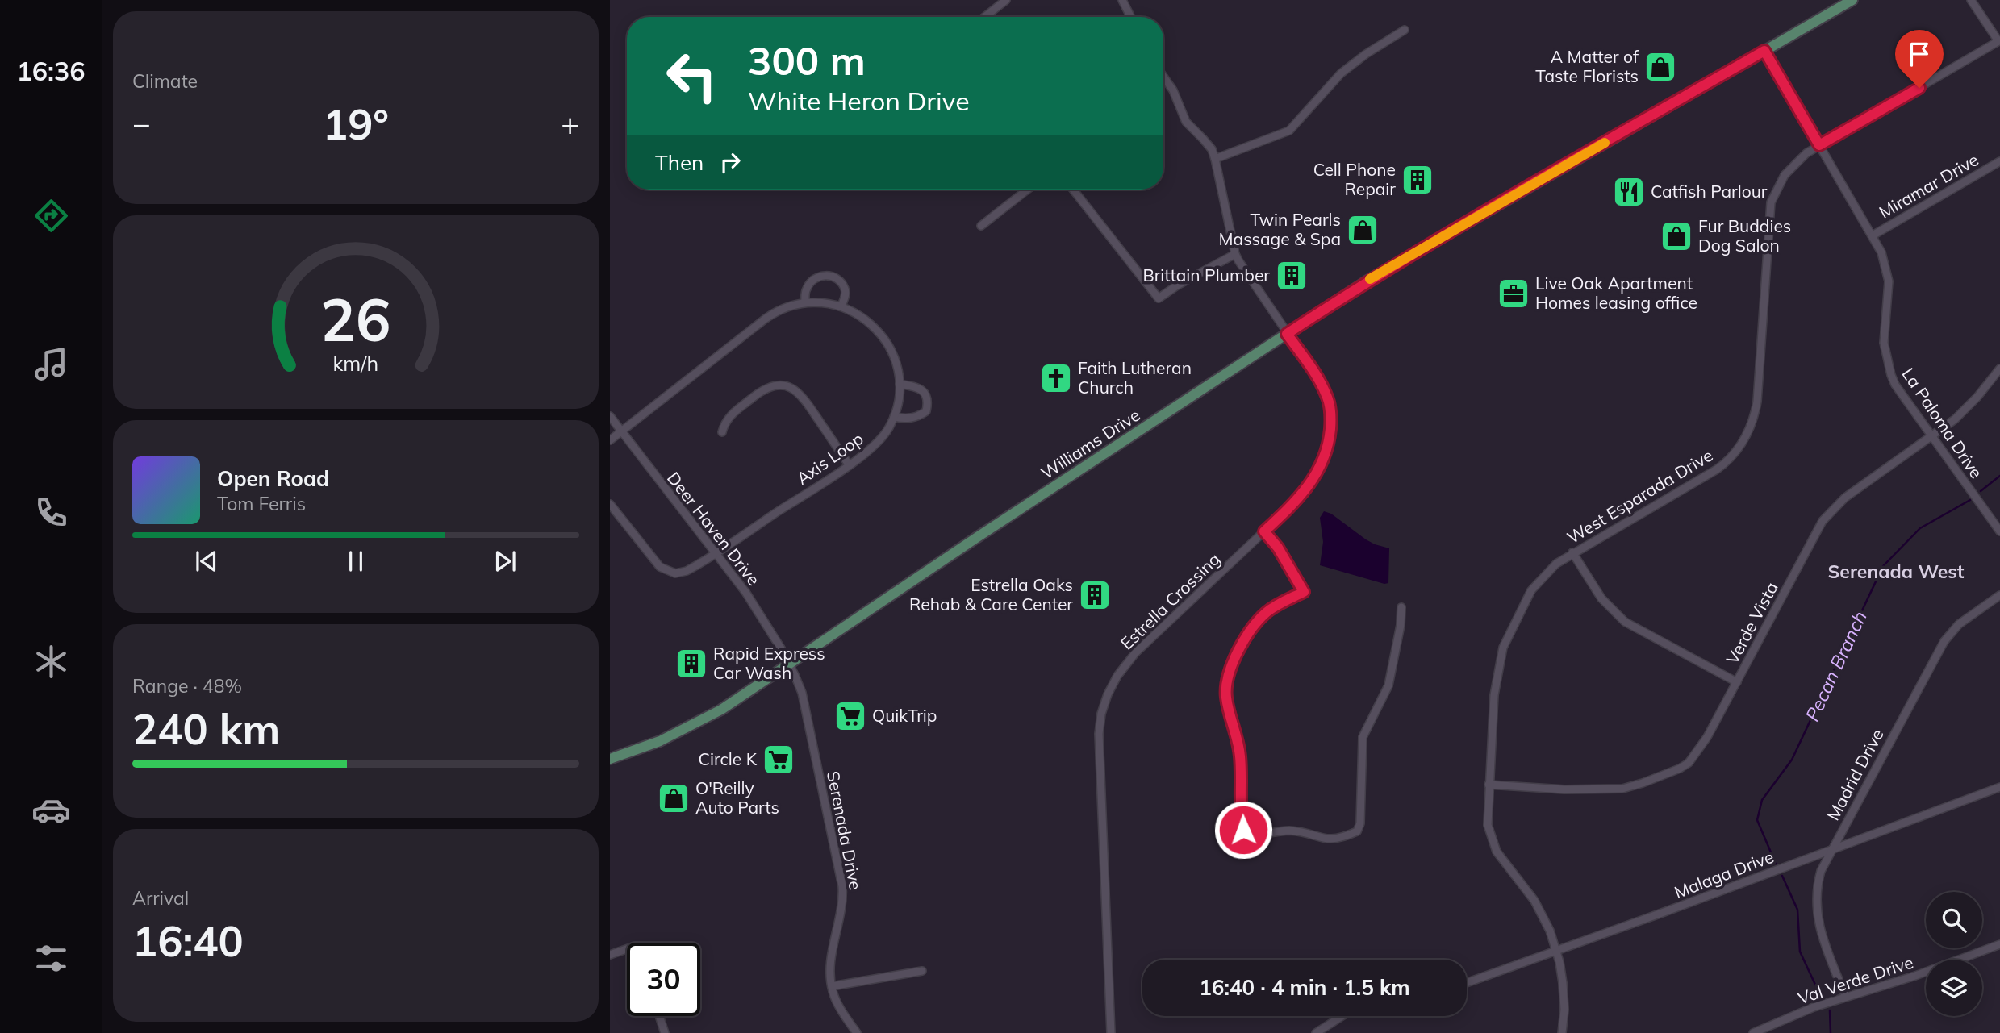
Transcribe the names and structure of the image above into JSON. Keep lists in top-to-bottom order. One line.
{"streets":{"main road":["Williams Drive"],"street":["Miramar Drive","La Paloma Drive","Axis Loop","West Esparada Drive","Deer Haven Drive","Estrella Crossing","Verde Vista","Madrid Drive","Serenada Drive","Malaga Drive","Val Verde Drive"]},"crossings":[["Miramar Drive","La Paloma Drive"],["La Paloma Drive","Williams Drive"],["La Paloma Drive","West Esparada Drive"],["La Paloma Drive","Verde Vista"],["Williams Drive","Deer Haven Drive"],["Williams Drive","Estrella Crossing"],["Williams Drive","Serenada Drive"],["Axis Loop","Deer Haven Drive"],["West Esparada Drive","Verde Vista"],["West Esparada Drive","Malaga Drive"],["Deer Haven Drive","Serenada Drive"],["Madrid Drive","Malaga Drive"],["Madrid Drive","Val Verde Drive"]],"districts":["Serenada West"],"water":["Pecan Branch"],"places":{"shop":["A Matter of Taste Florists","Twin Pearls Massage & Spa","Fur Buddies Dog Salon","O'Reilly Auto Parts"],"building":["Cell Phone Repair","Brittain Plumber","Estrella Oaks Rehab & Care Center","Rapid Express Car Wash"],"restaurant":["Catfish Parlour"],"office":["Live Oak Apartment Homes leasing office"],"church":["Faith Lutheran Church"],"supermarket":["QuikTrip","Circle K"]},"page":{"tabs":"16:36","tile":["Climate",["Range · 48%","240 km"],["Arrival","16:40"]],"turn":["300 m","White Heron Drive"],"heat":["−","19°","+"],"then":"Then","song":["Open Road","Tom Ferris"],"limit":"30","trip":"16:40 · 4 min · 1.5 km","gauge":["26","km/h"]}}
